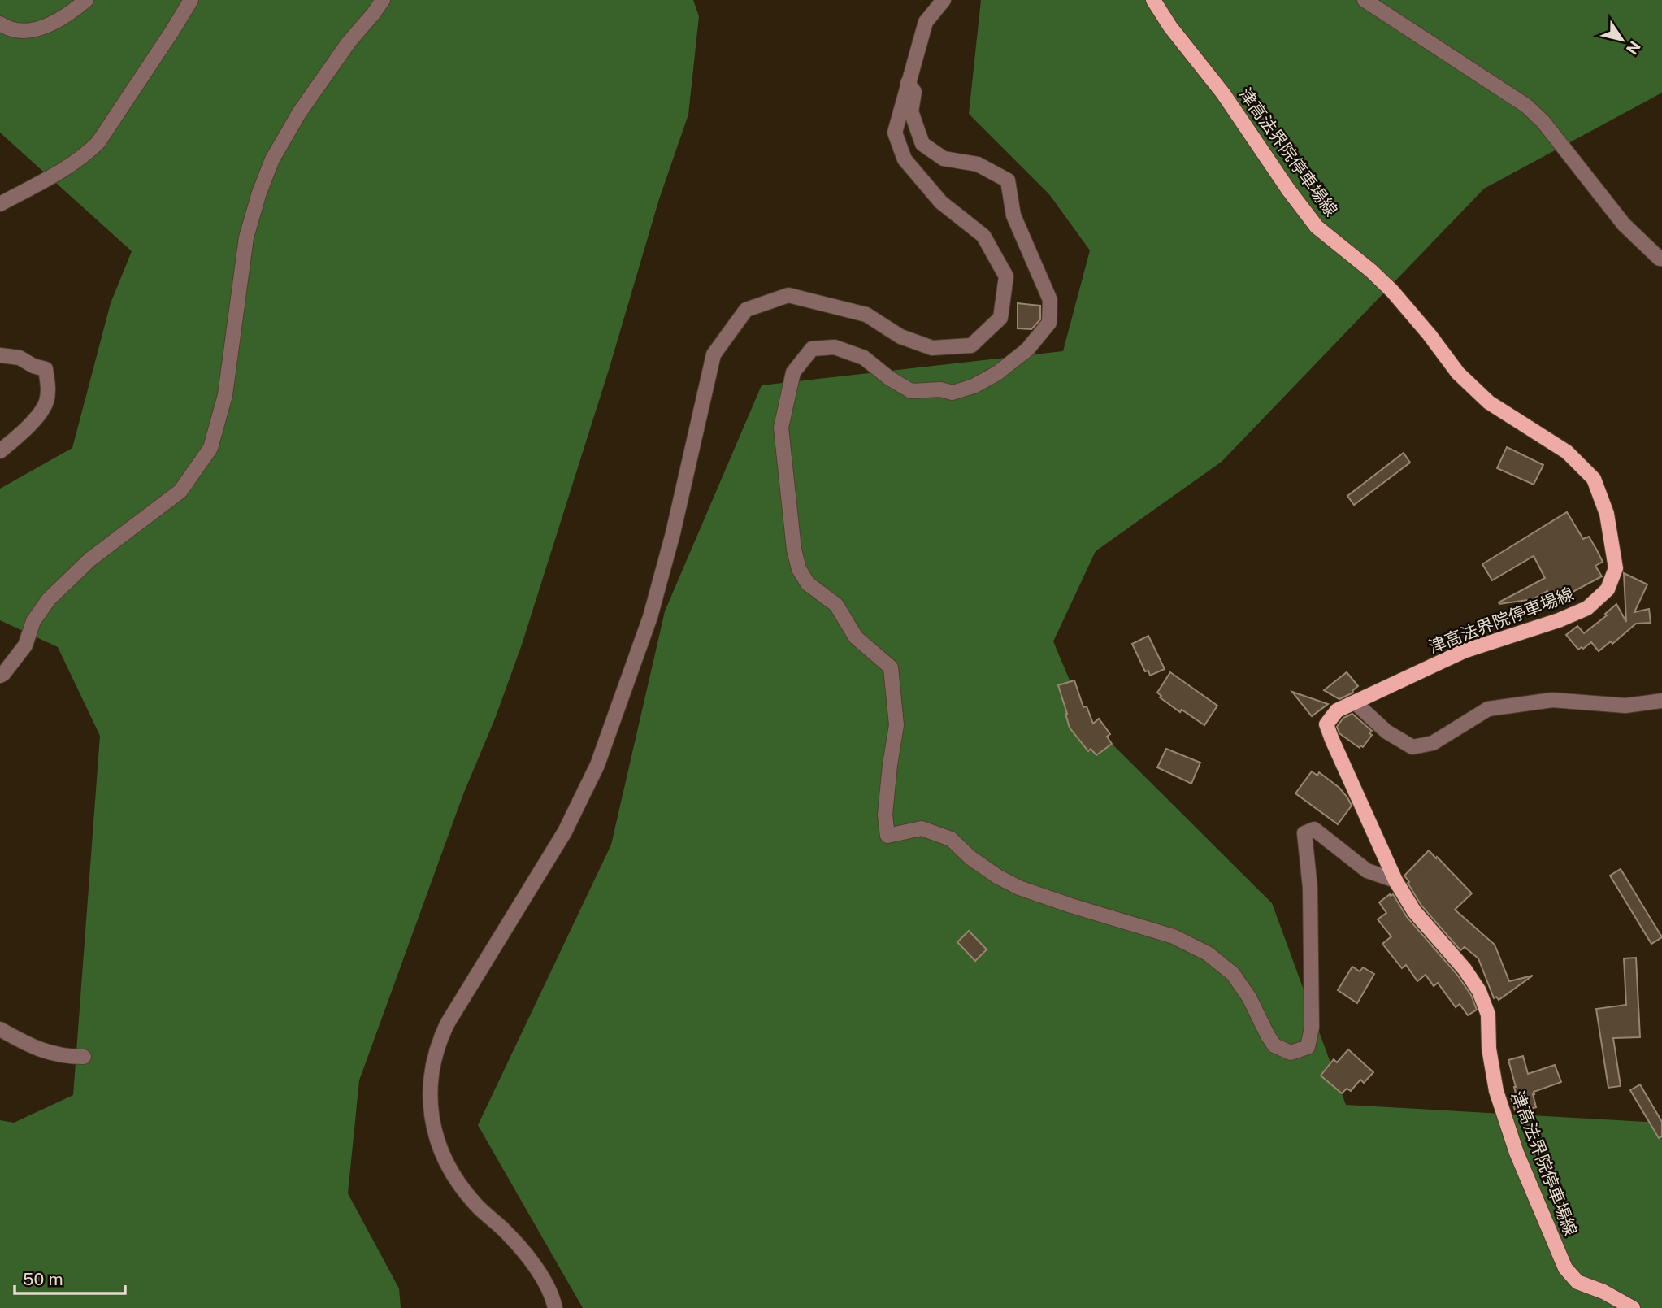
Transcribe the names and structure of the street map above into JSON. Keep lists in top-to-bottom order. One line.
{"streets":{"main road":["津高法界院停車場線"]},"scale_bar":"50 m","north":"bottom right"}
